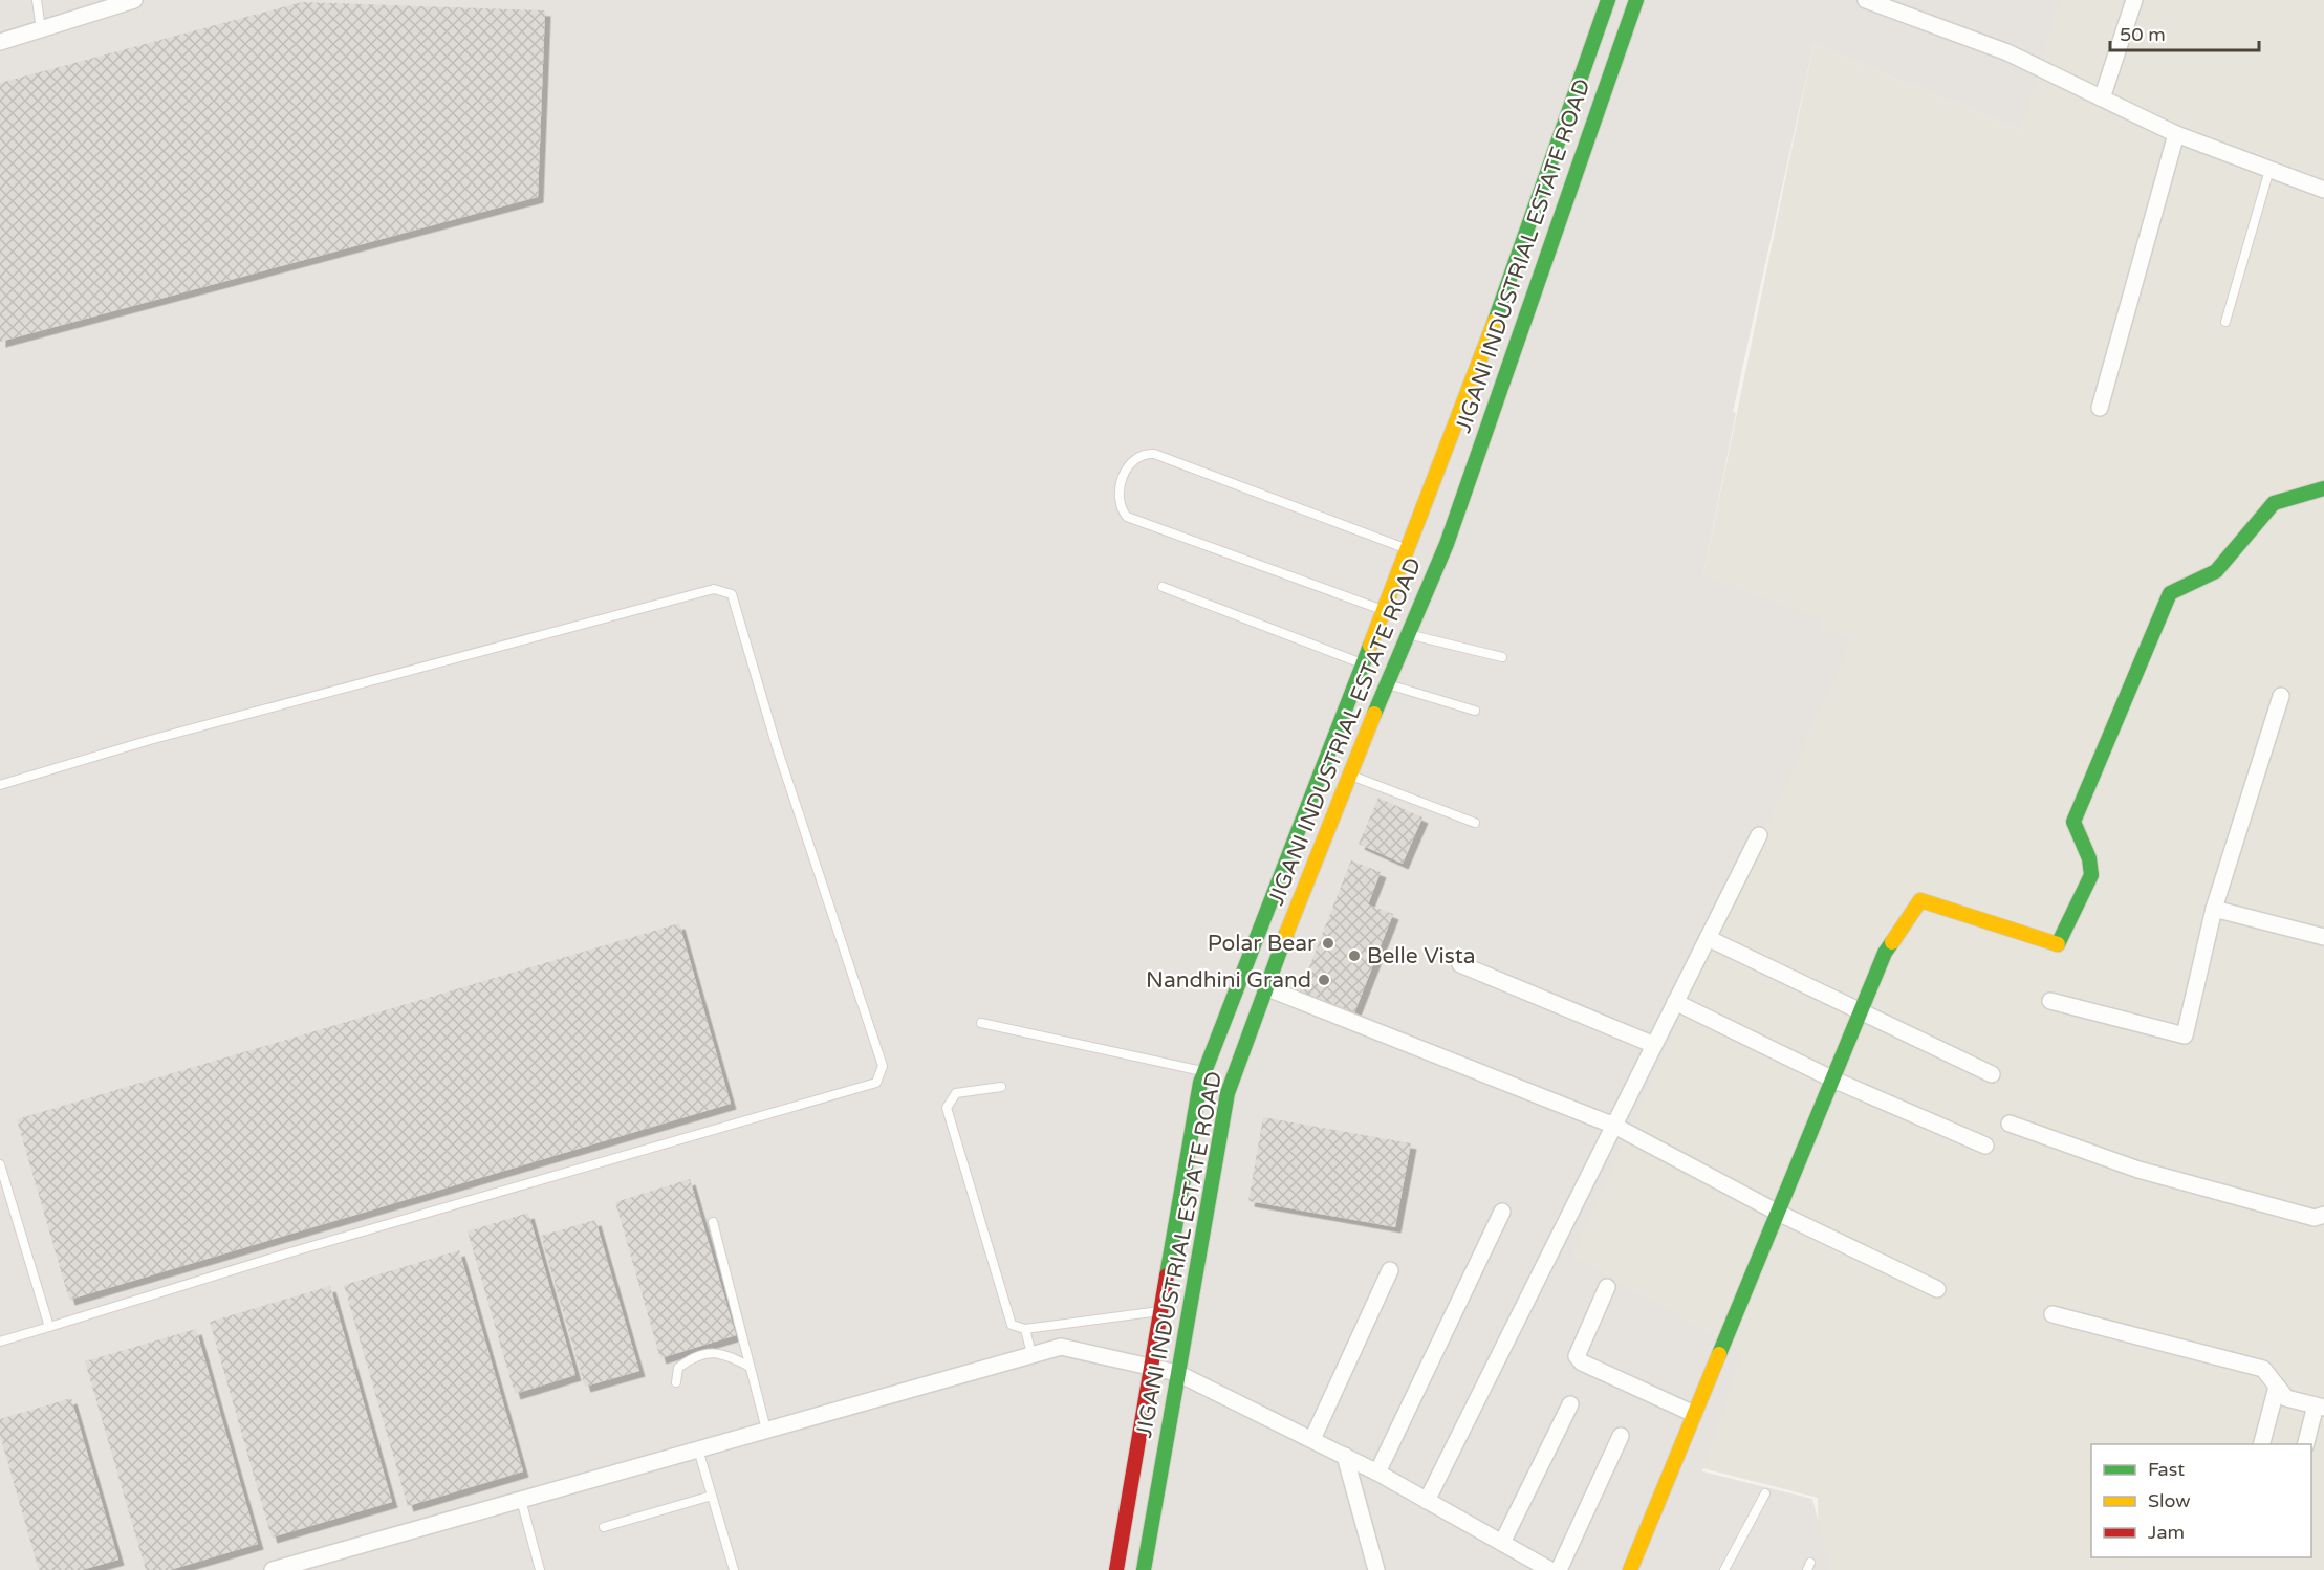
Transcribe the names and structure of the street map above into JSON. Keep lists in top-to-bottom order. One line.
{"streets":{"main road":["JIGANI INDUSTRIAL ESTATE ROAD"]},"places":["Polar Bear","Belle Vista","Nandhini Grand"],"legend":["Fast","Slow","Jam"],"scale_bar":"50 m"}
